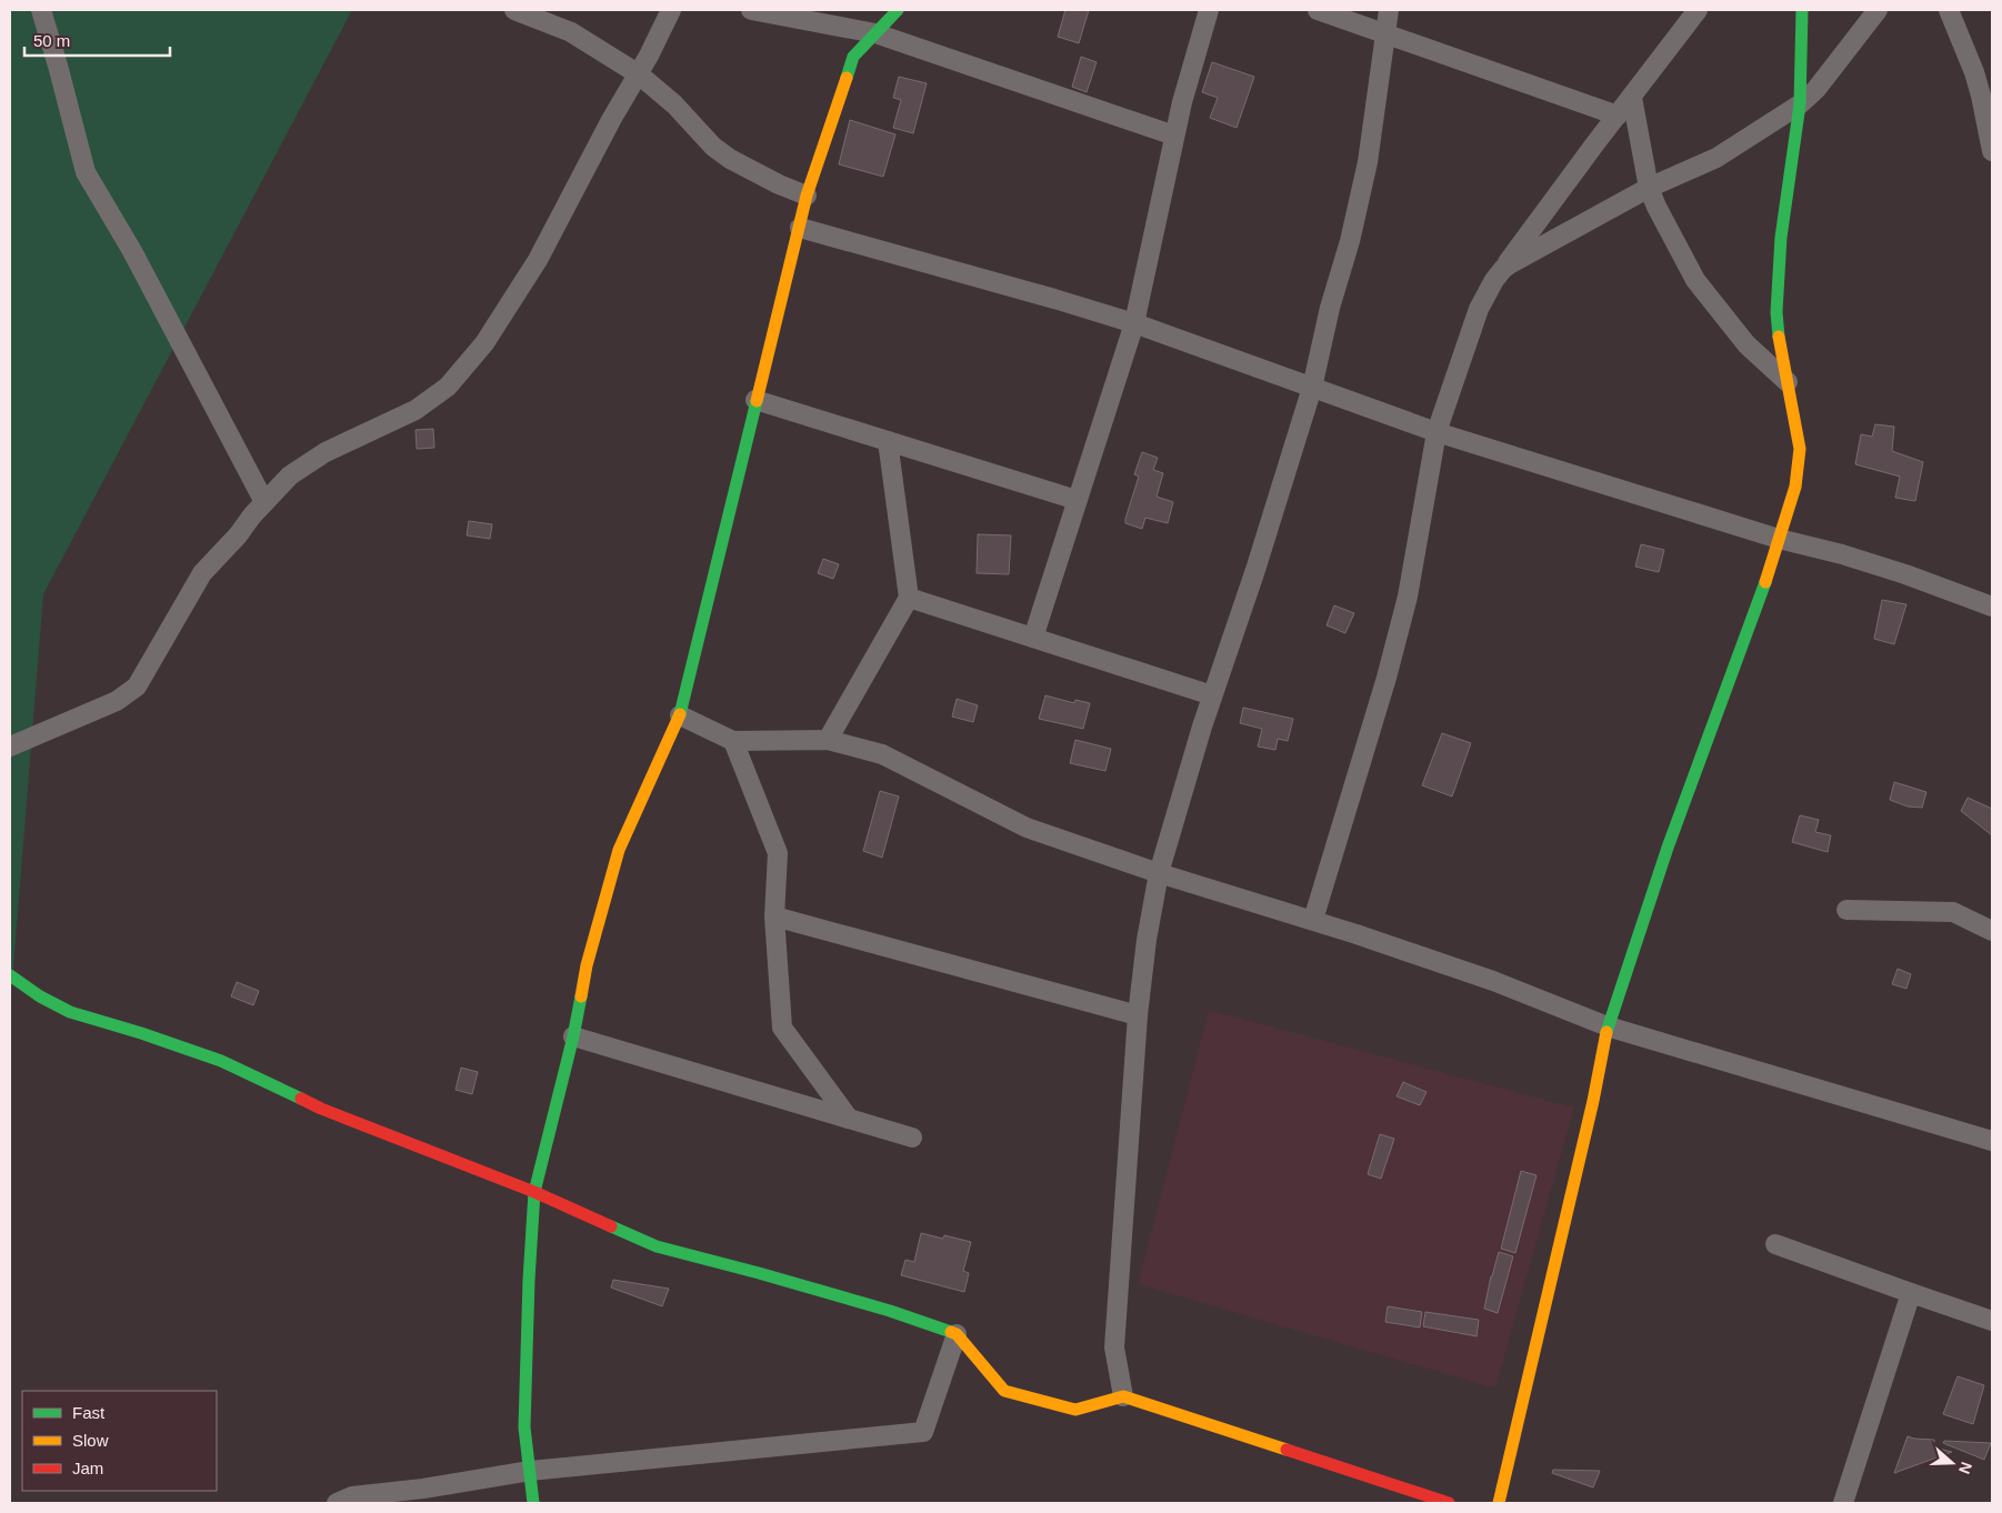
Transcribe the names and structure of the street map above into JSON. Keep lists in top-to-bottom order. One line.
{"legend":["Fast","Slow","Jam"],"scale_bar":"50 m","north":"right"}
